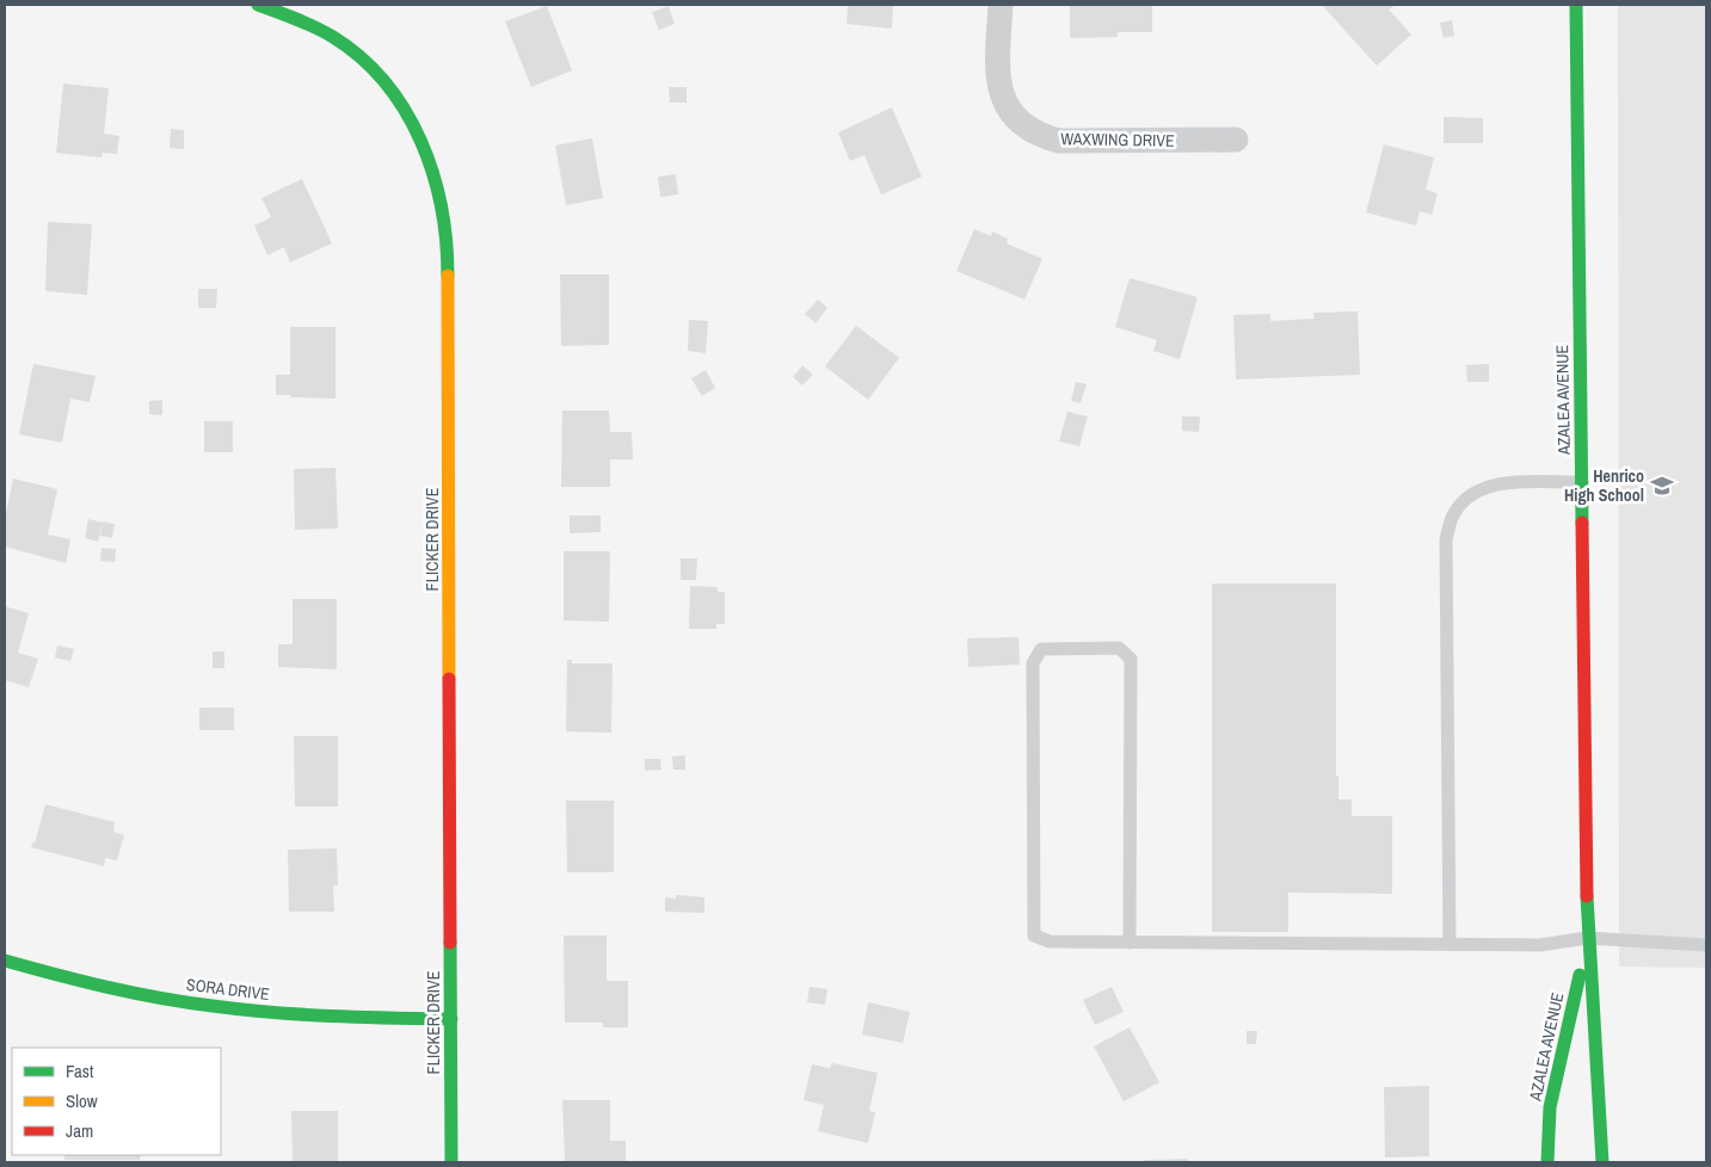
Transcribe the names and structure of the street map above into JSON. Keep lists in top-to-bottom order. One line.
{"streets":{"street":["WAXWING DRIVE","AZALEA AVENUE","FLICKER DRIVE","SORA DRIVE"]},"crossings":[["FLICKER DRIVE","SORA DRIVE"]],"places":{"school or university":["Henrico High School"]},"legend":["Fast","Slow","Jam"]}
